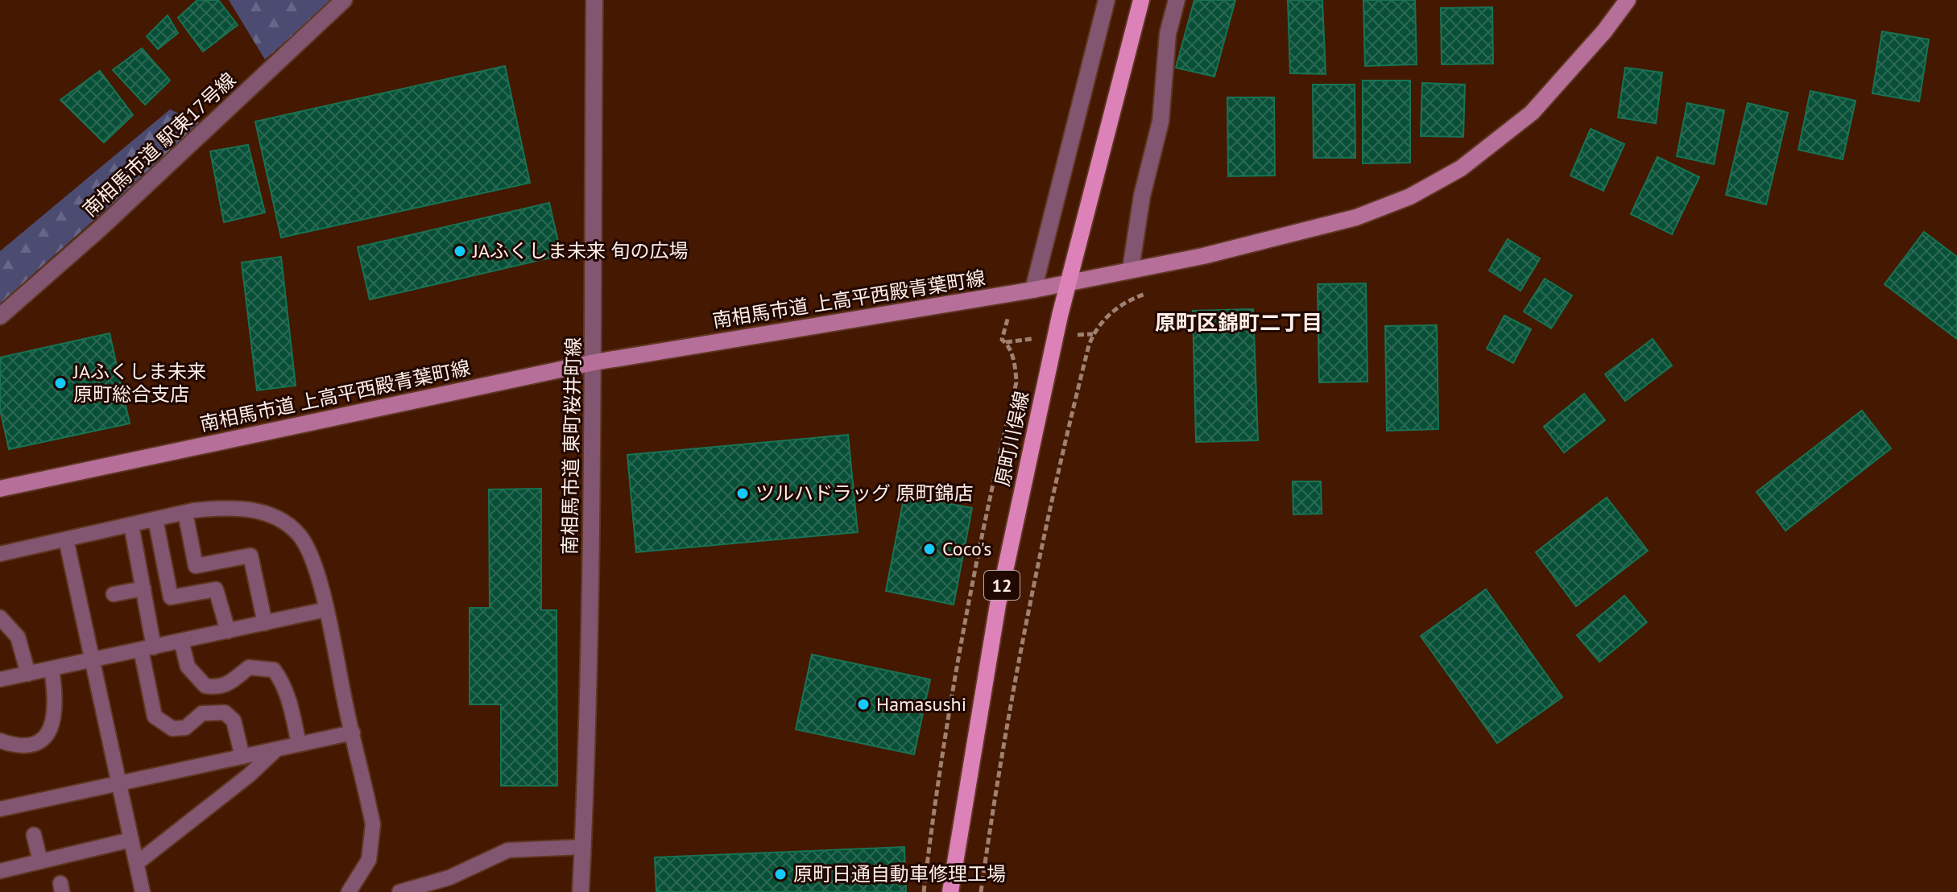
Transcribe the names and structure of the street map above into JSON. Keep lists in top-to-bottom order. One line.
{"streets":{"main road":["原町川俣線","12"],"street":["南相馬市道 駅東17号線","南相馬市道 上高平西殿青葉町線","南相馬市道 東町桜井町線"]},"crossings":[["南相馬市道 上高平西殿青葉町線","原町川俣線"],["南相馬市道 上高平西殿青葉町線","南相馬市道 東町桜井町線"]],"districts":["原町区錦町二丁目"],"places":["JAふくしま未来 旬の広場","JAふくしま未来 原町総合支店","ツルハドラッグ 原町錦店","Coco's","Hamasushi","原町日通自動車修理工場"]}
